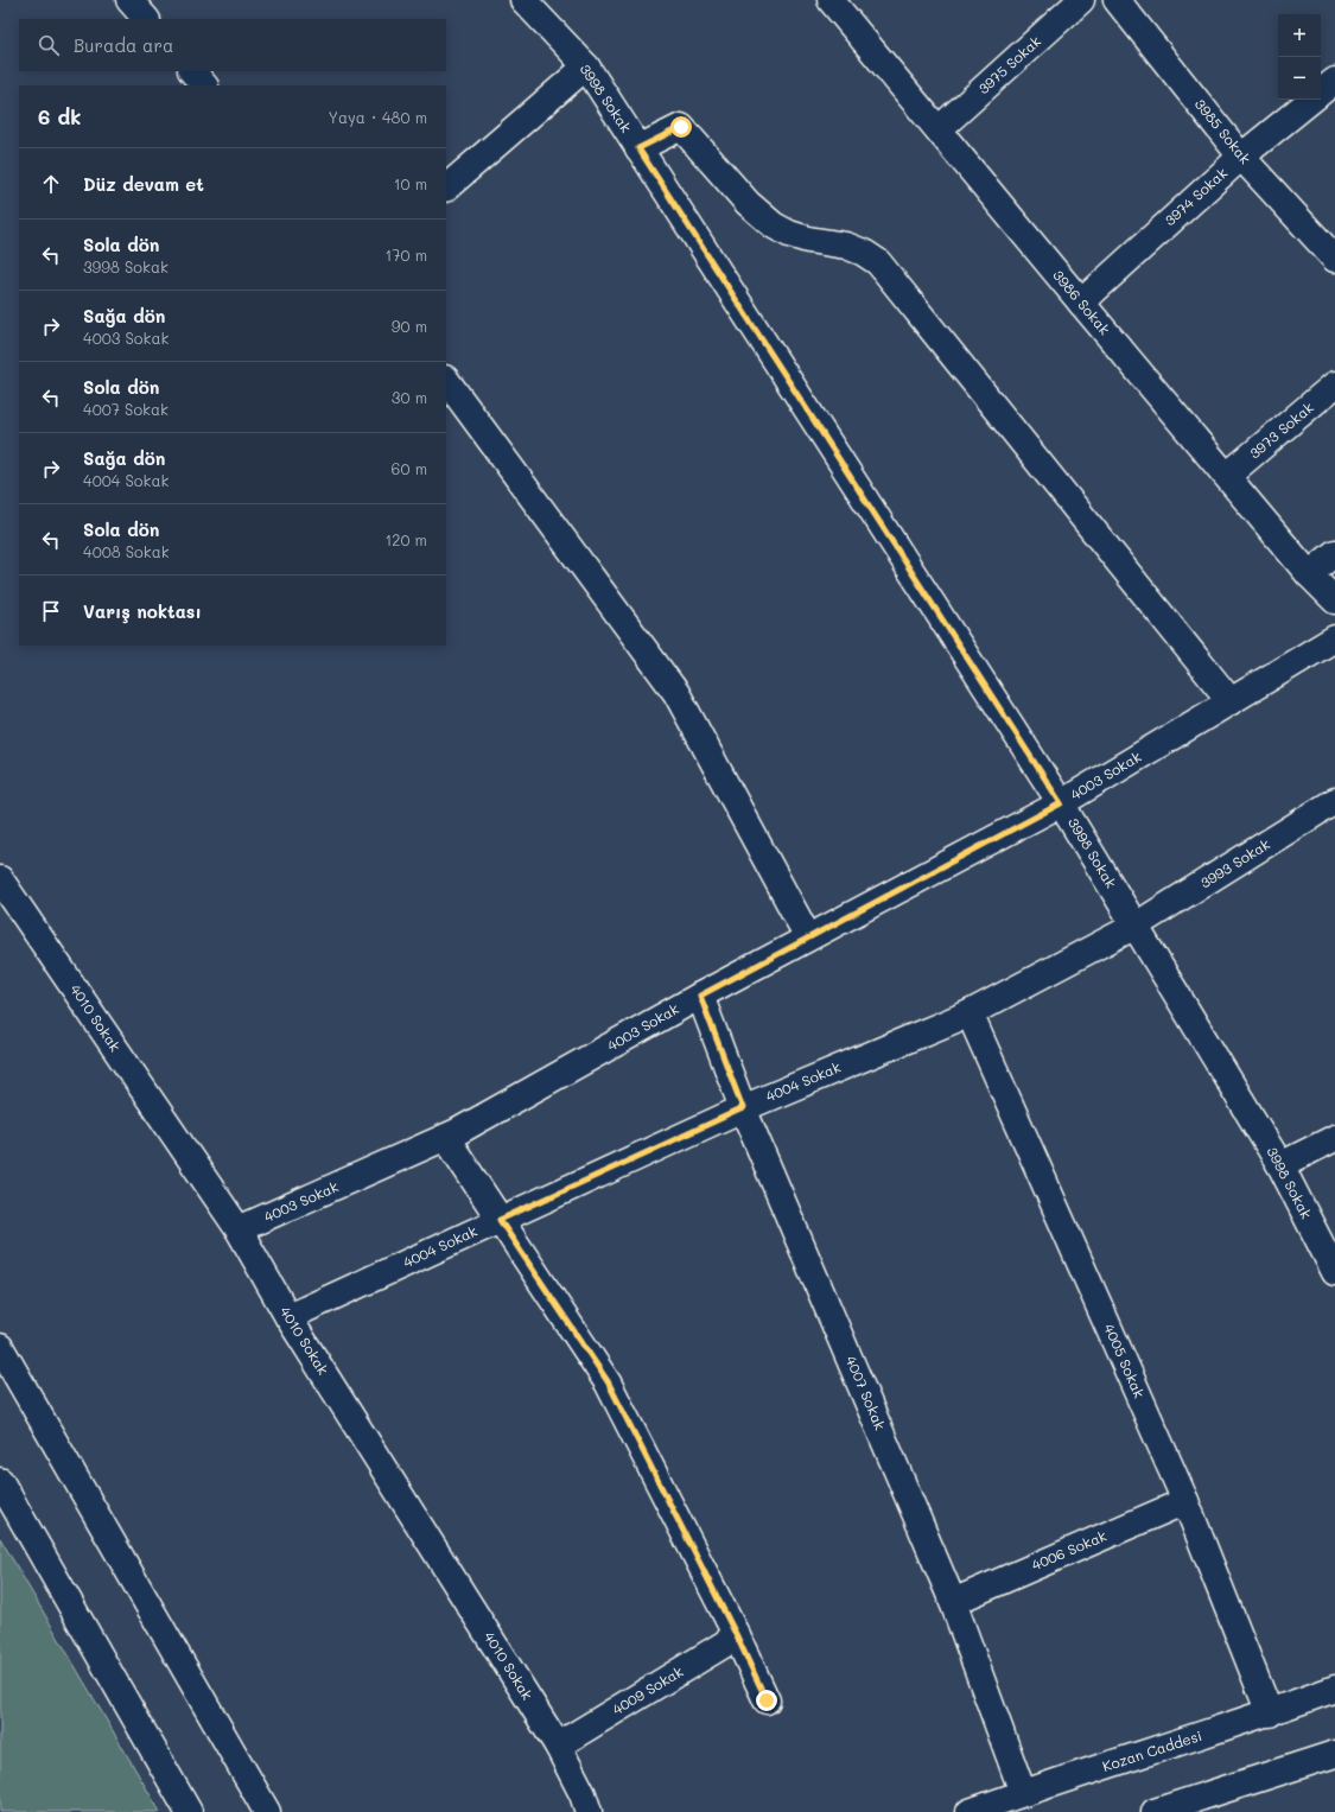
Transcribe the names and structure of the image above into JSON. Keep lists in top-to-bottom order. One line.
{"streets":{"main road":["3975 Sokak","3998 Sokak","3985 Sokak","3974 Sokak","3986 Sokak","3973 Sokak","4003 Sokak","3993 Sokak","4010 Sokak","4004 Sokak","4005 Sokak","4007 Sokak","4006 Sokak","4009 Sokak","Kozan Caddesi"]},"crossings":[["3975 Sokak","3986 Sokak"],["3998 Sokak","4003 Sokak"],["3998 Sokak","3993 Sokak"],["3998 Sokak","4004 Sokak"],["3985 Sokak","3974 Sokak"],["3974 Sokak","3986 Sokak"],["3986 Sokak","3973 Sokak"],["4003 Sokak","4010 Sokak"],["4003 Sokak","4007 Sokak"],["3993 Sokak","4004 Sokak"],["4010 Sokak","4004 Sokak"],["4010 Sokak","4009 Sokak"],["4004 Sokak","4005 Sokak"],["4004 Sokak","4007 Sokak"],["4005 Sokak","4006 Sokak"],["4005 Sokak","Kozan Caddesi"],["4007 Sokak","4006 Sokak"],["4007 Sokak","Kozan Caddesi"]],"page":{"map_buttons":["+","−"],"search":"Burada ara","heading":["6 dk","Yaya · 480 m"],"list":[["Düz devam et","10 m"],["Sola dön","3998 Sokak","170 m"],["Sağa dön","4003 Sokak","90 m"],["Sola dön","4007 Sokak","30 m"],["Sağa dön","4004 Sokak","60 m"],["Sola dön","4008 Sokak","120 m"],"Varış noktası"]}}
